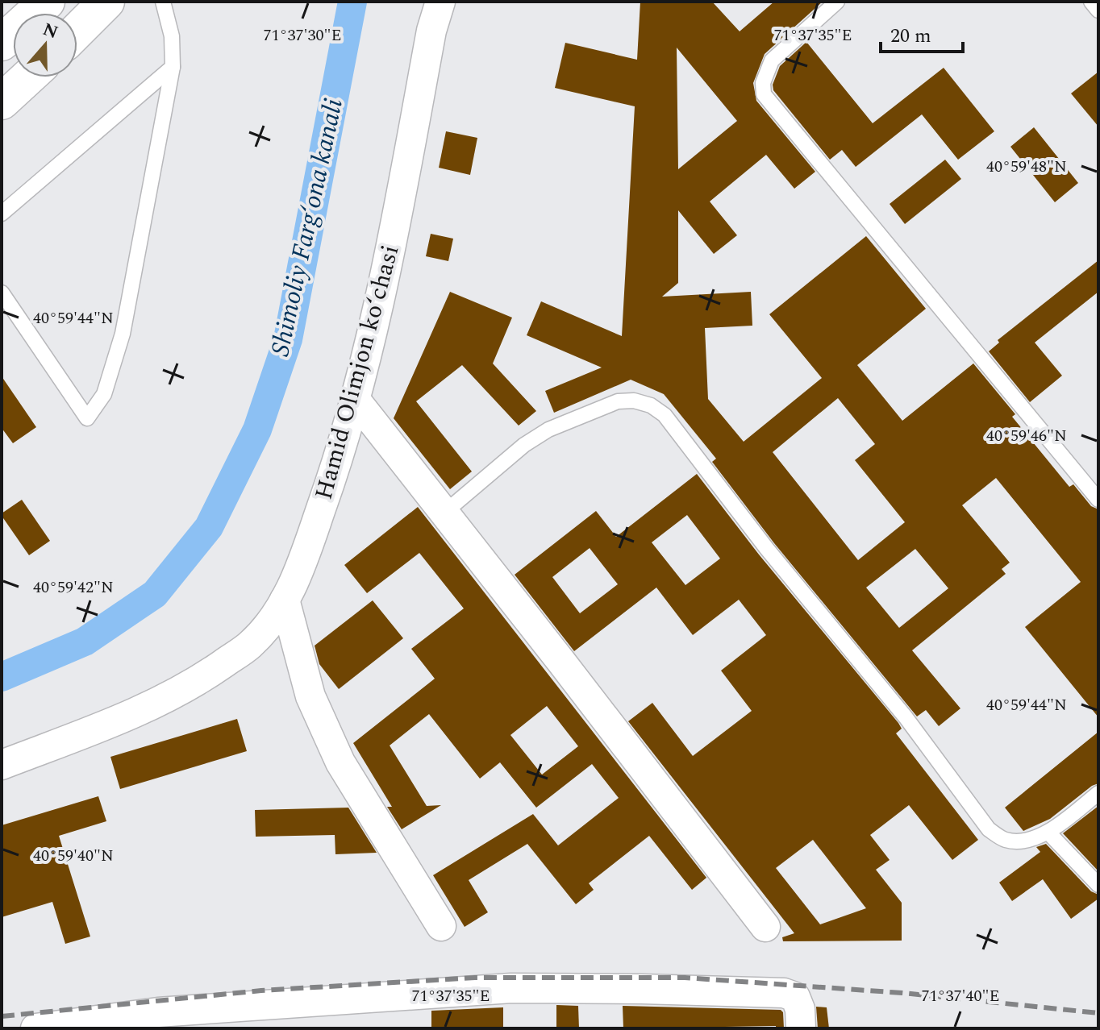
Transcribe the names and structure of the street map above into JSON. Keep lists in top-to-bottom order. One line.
{"streets":{"street":["Hamid Olimjon koʻchasi"]},"water":["Shimoliy Fargʻona kanali"],"scale_bar":"20 m","north":"top","coordinates":["71°37'30\"E","71°37'35\"E","40°59'48\"N","40°59'44\"N","40°59'46\"N","40°59'42\"N","40°59'40\"N","71°37'40\"E"]}
